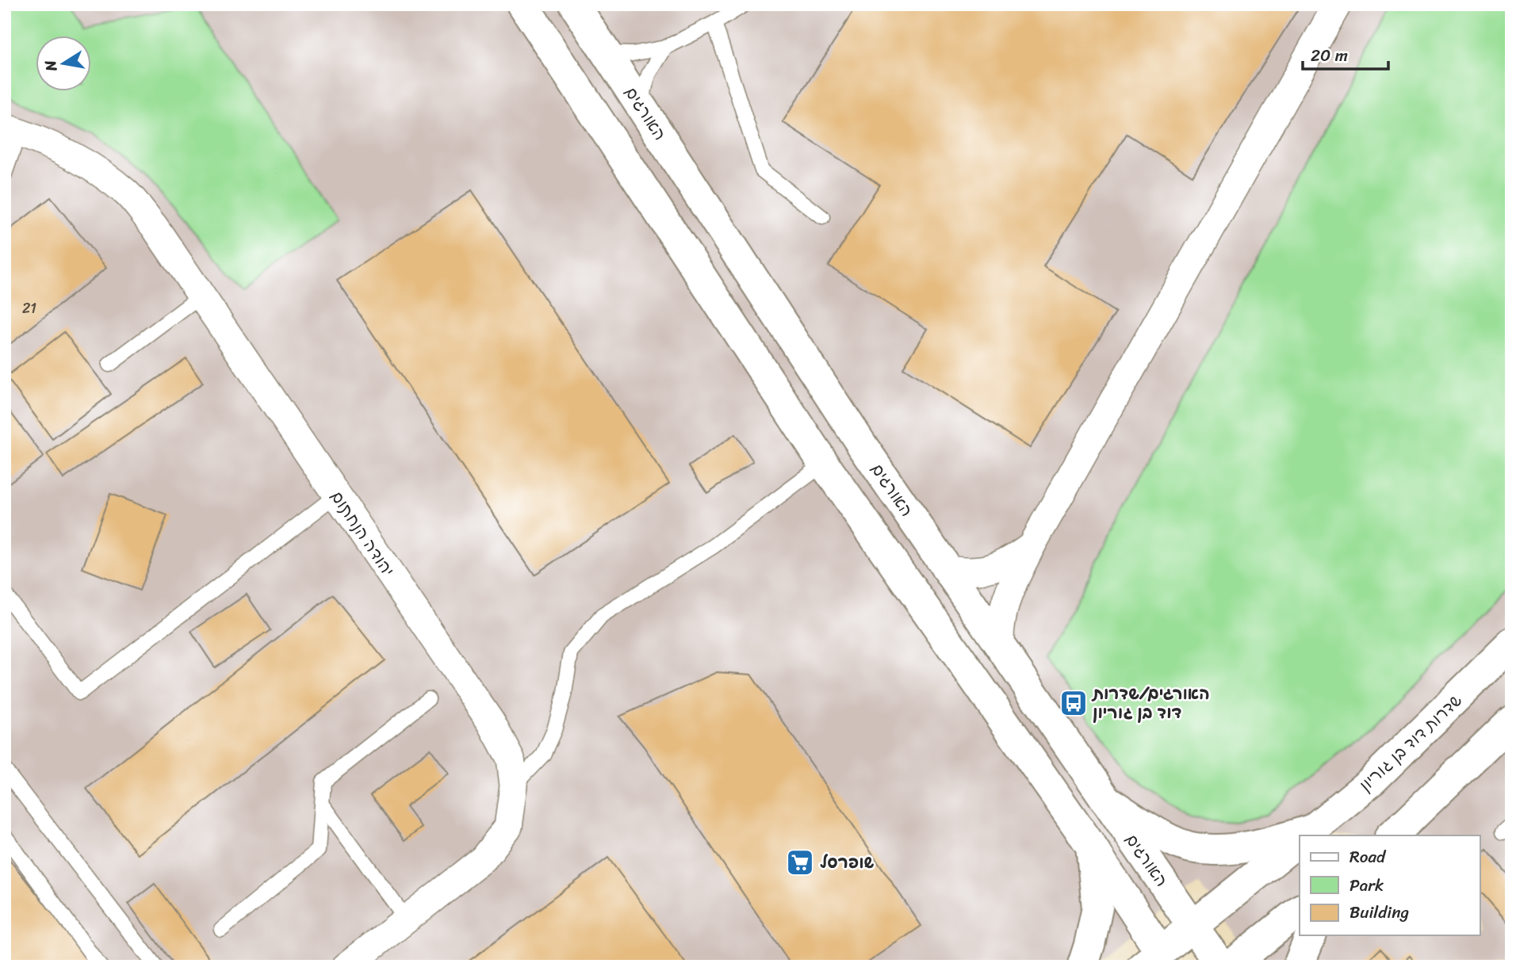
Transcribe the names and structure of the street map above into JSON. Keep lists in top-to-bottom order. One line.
{"streets":{"street":["האורגים","יהודה הנחתום","שדרות דוד בן גוריון"]},"crossings":[["האורגים","שדרות דוד בן גוריון"]],"places":{"bus stop":["האורגים/שדרות דוד בן גוריון"],"supermarket":["שופרסל"]},"house_numbers":["21"],"legend":["Road","Park","Building"],"scale_bar":"20 m","north":"left"}
